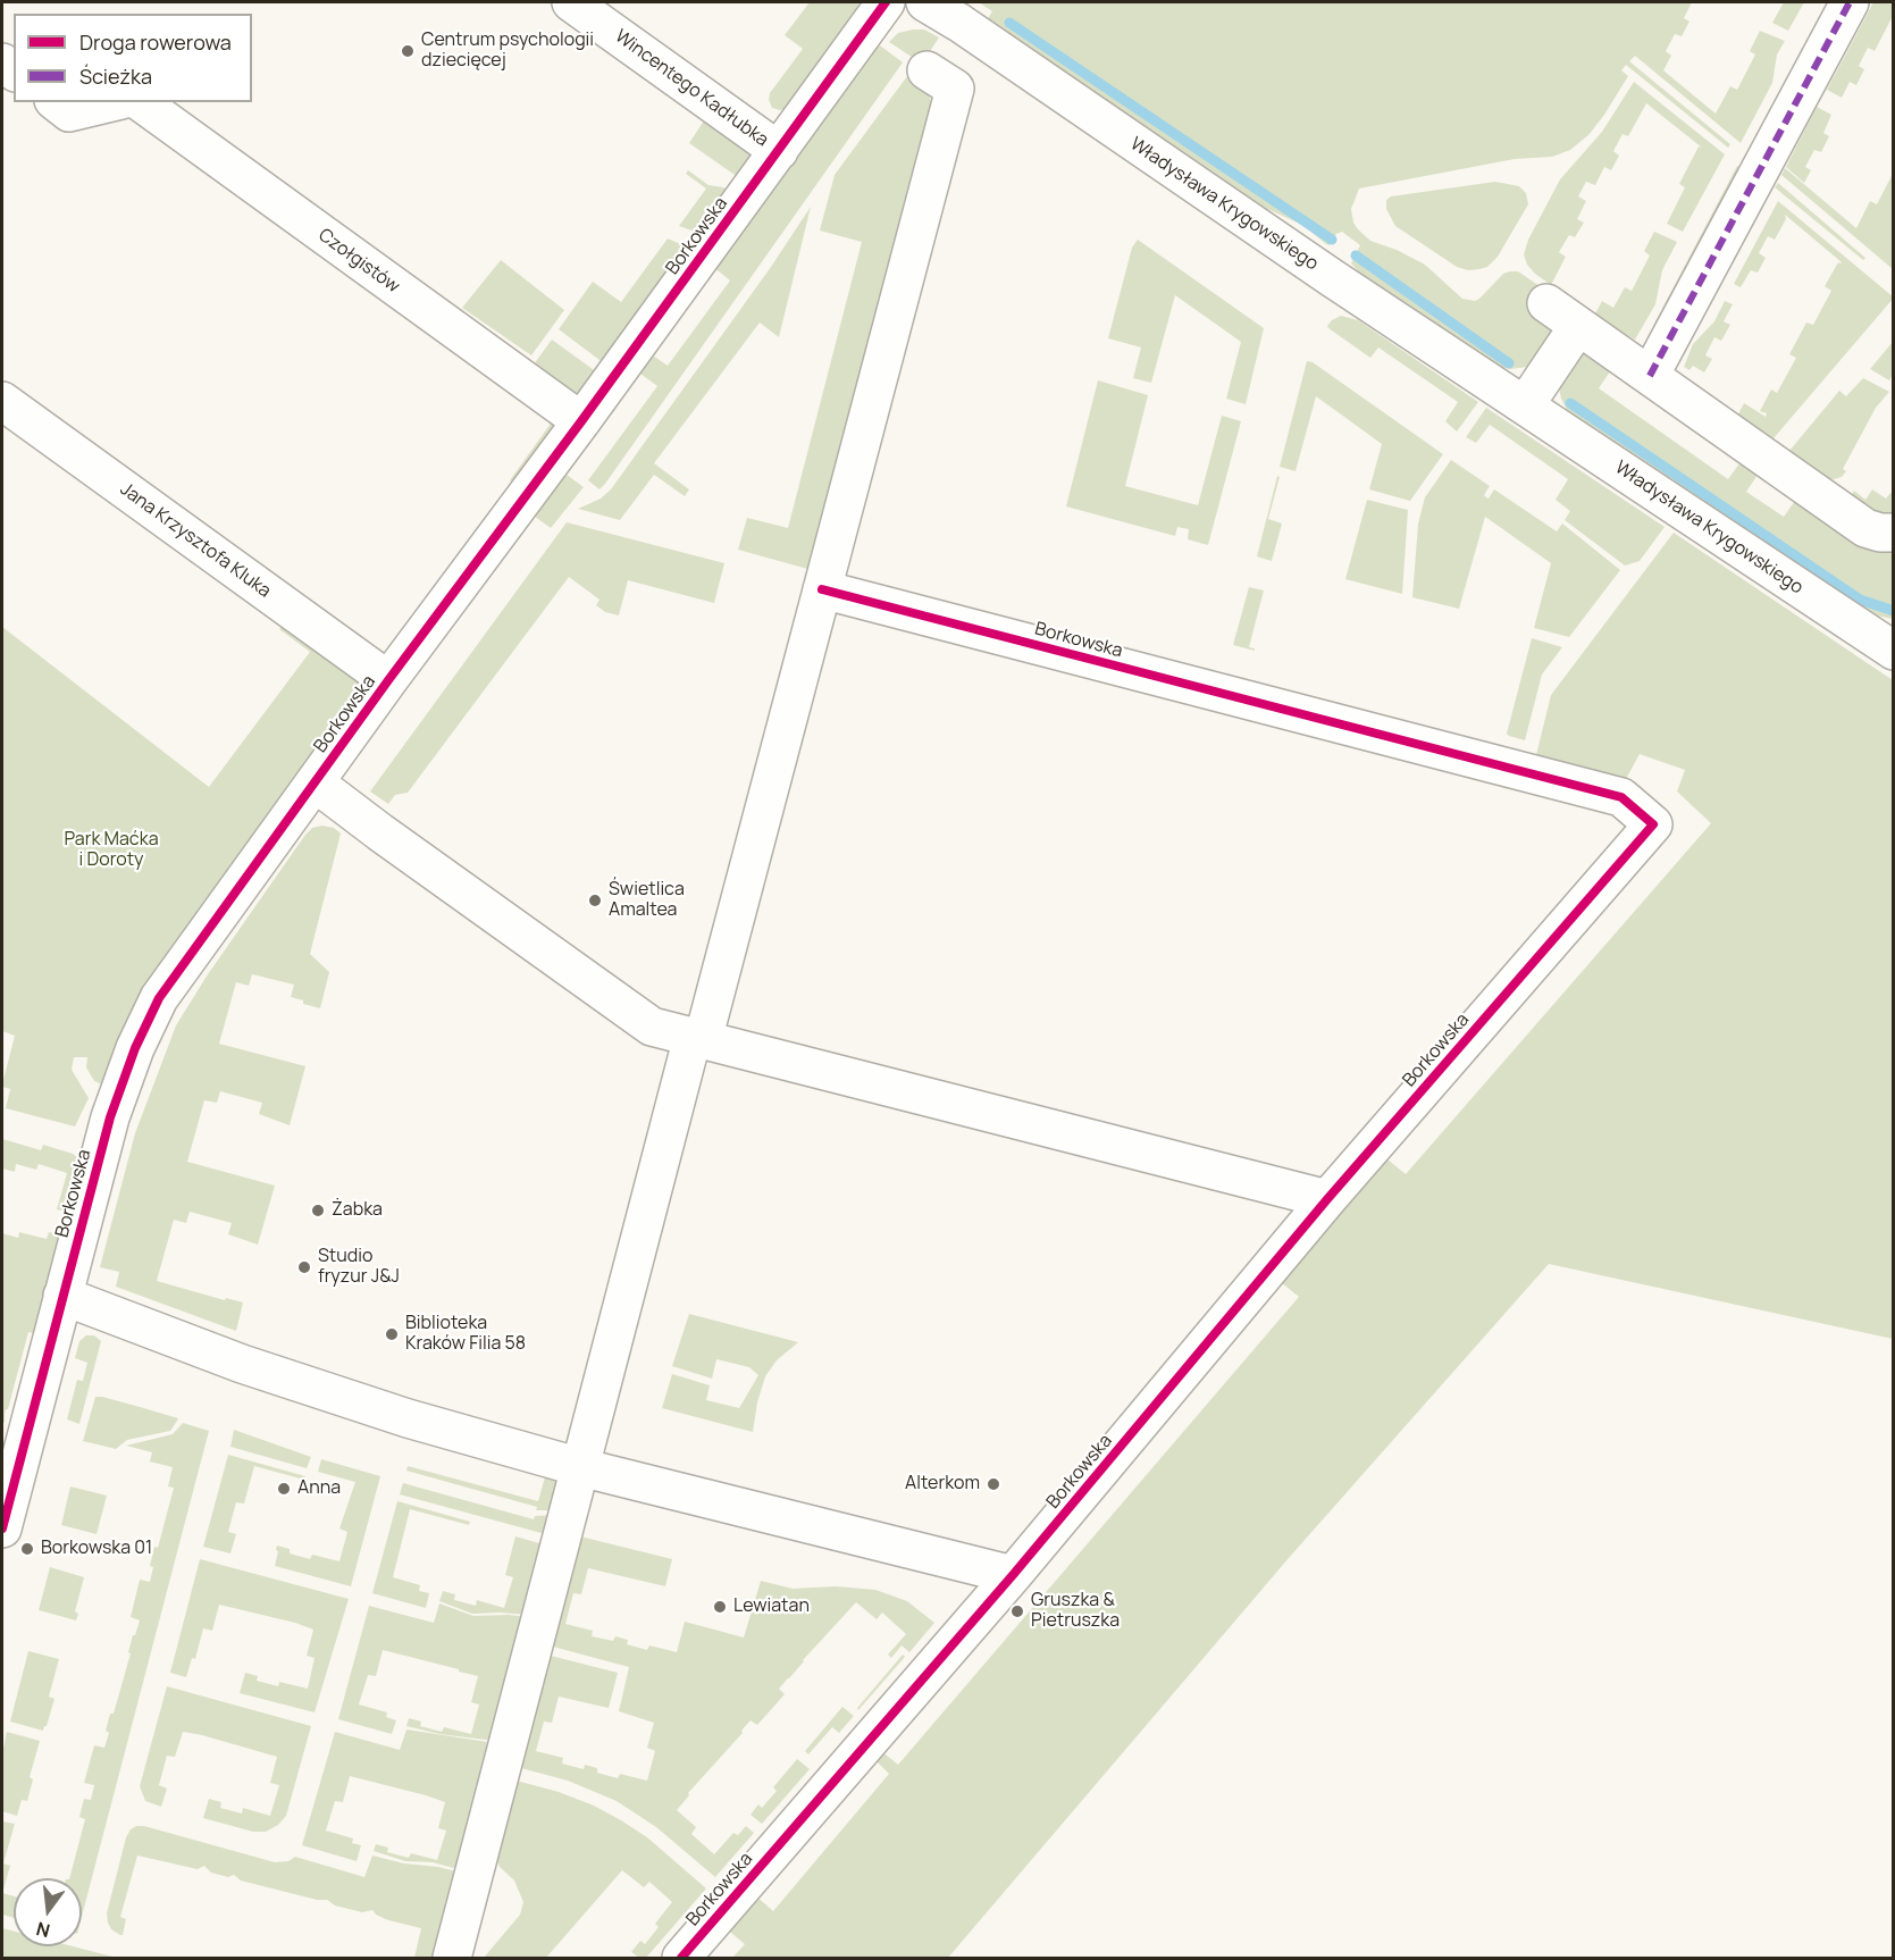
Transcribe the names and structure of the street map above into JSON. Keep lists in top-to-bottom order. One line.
{"streets":{"street":["Wincentego Kadłubka","Władysława Krygowskiego","Borkowska","Czołgistów","Jana Krzysztofa Kluka"]},"crossings":[["Wincentego Kadłubka","Borkowska"],["Borkowska","Czołgistów"],["Borkowska","Jana Krzysztofa Kluka"]],"parks":["Park Maćka i Doroty"],"places":["Centrum psychologii dziecięcej","Świetlica Amaltea","Żabka","Studio fryzur J&J","Biblioteka Kraków Filia 58","Alterkom","Anna","Borkowska 01","Lewiatan","Gruszka & Pietruszka"],"legend":["Droga rowerowa","Ścieżka"],"north":"bottom"}
